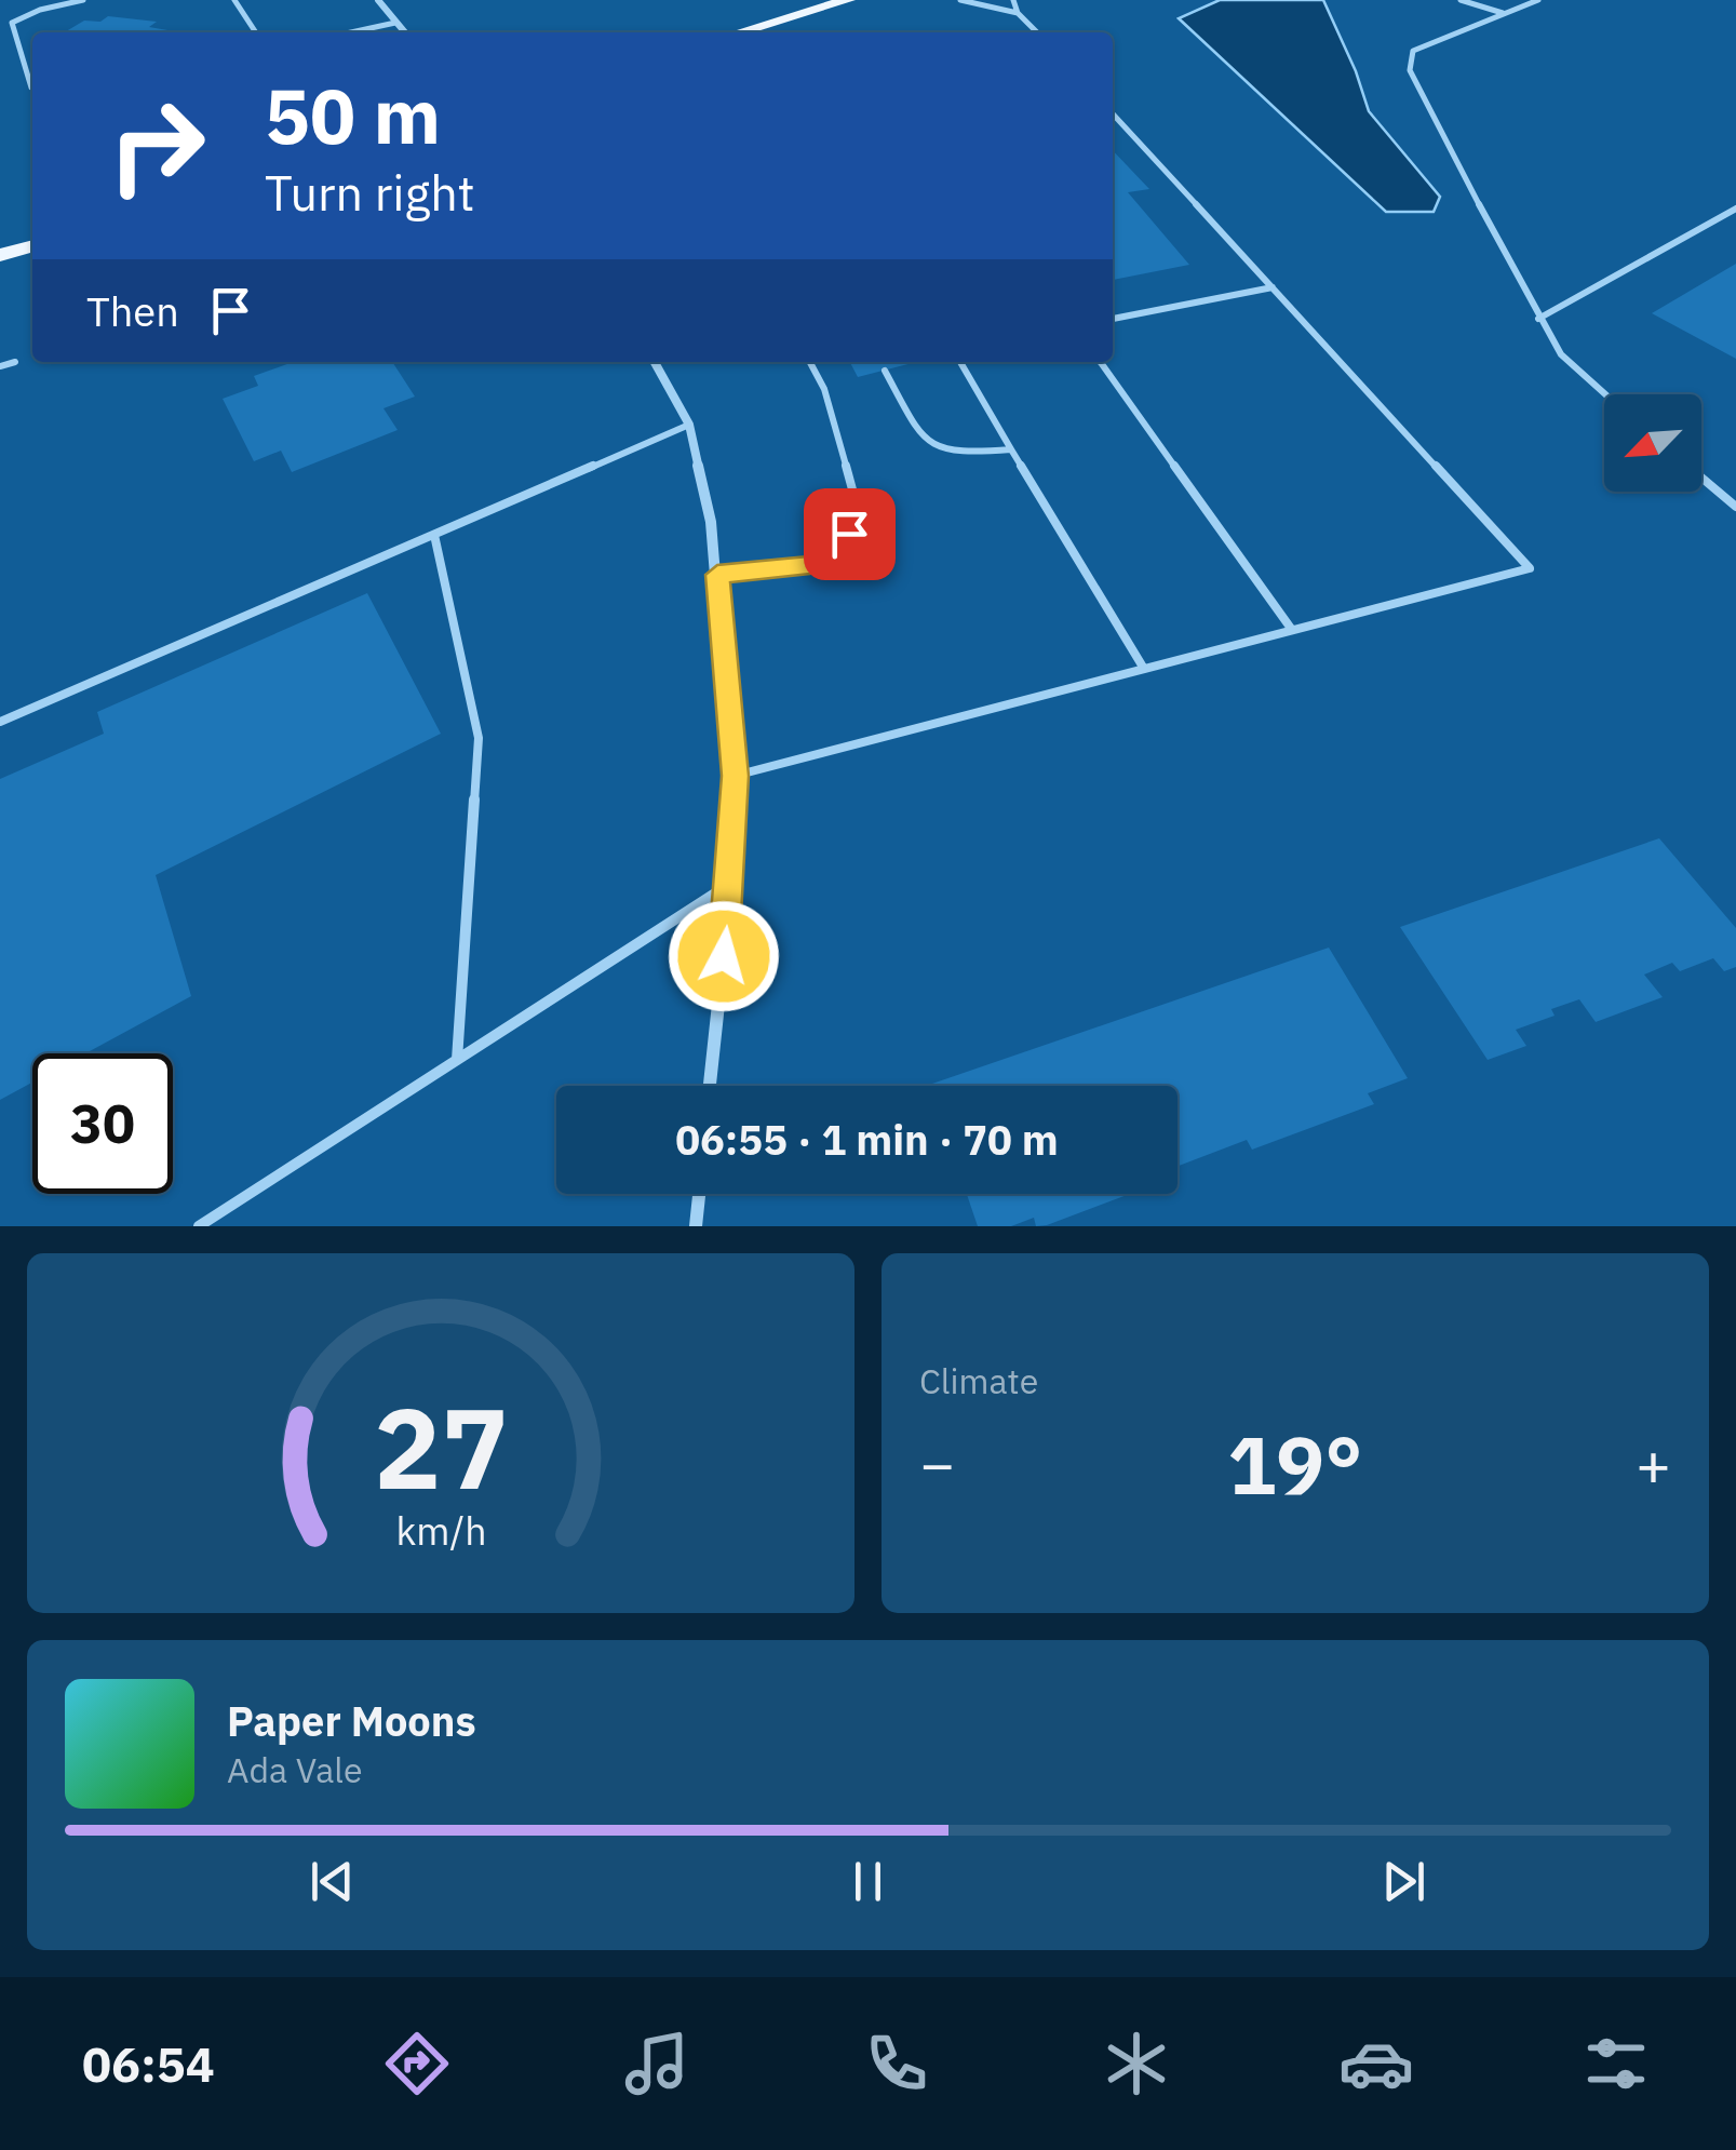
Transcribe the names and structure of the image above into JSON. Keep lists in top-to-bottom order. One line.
{"north":"bottom left","page":{"turn":["50 m","Turn right"],"then":"Then","limit":"30","trip":"06:55 · 1 min · 70 m","tile":"Climate","heat":["−","19°","+"],"song":["Paper Moons","Ada Vale"],"tabs":"06:54","gauge":["27","km/h"]}}
